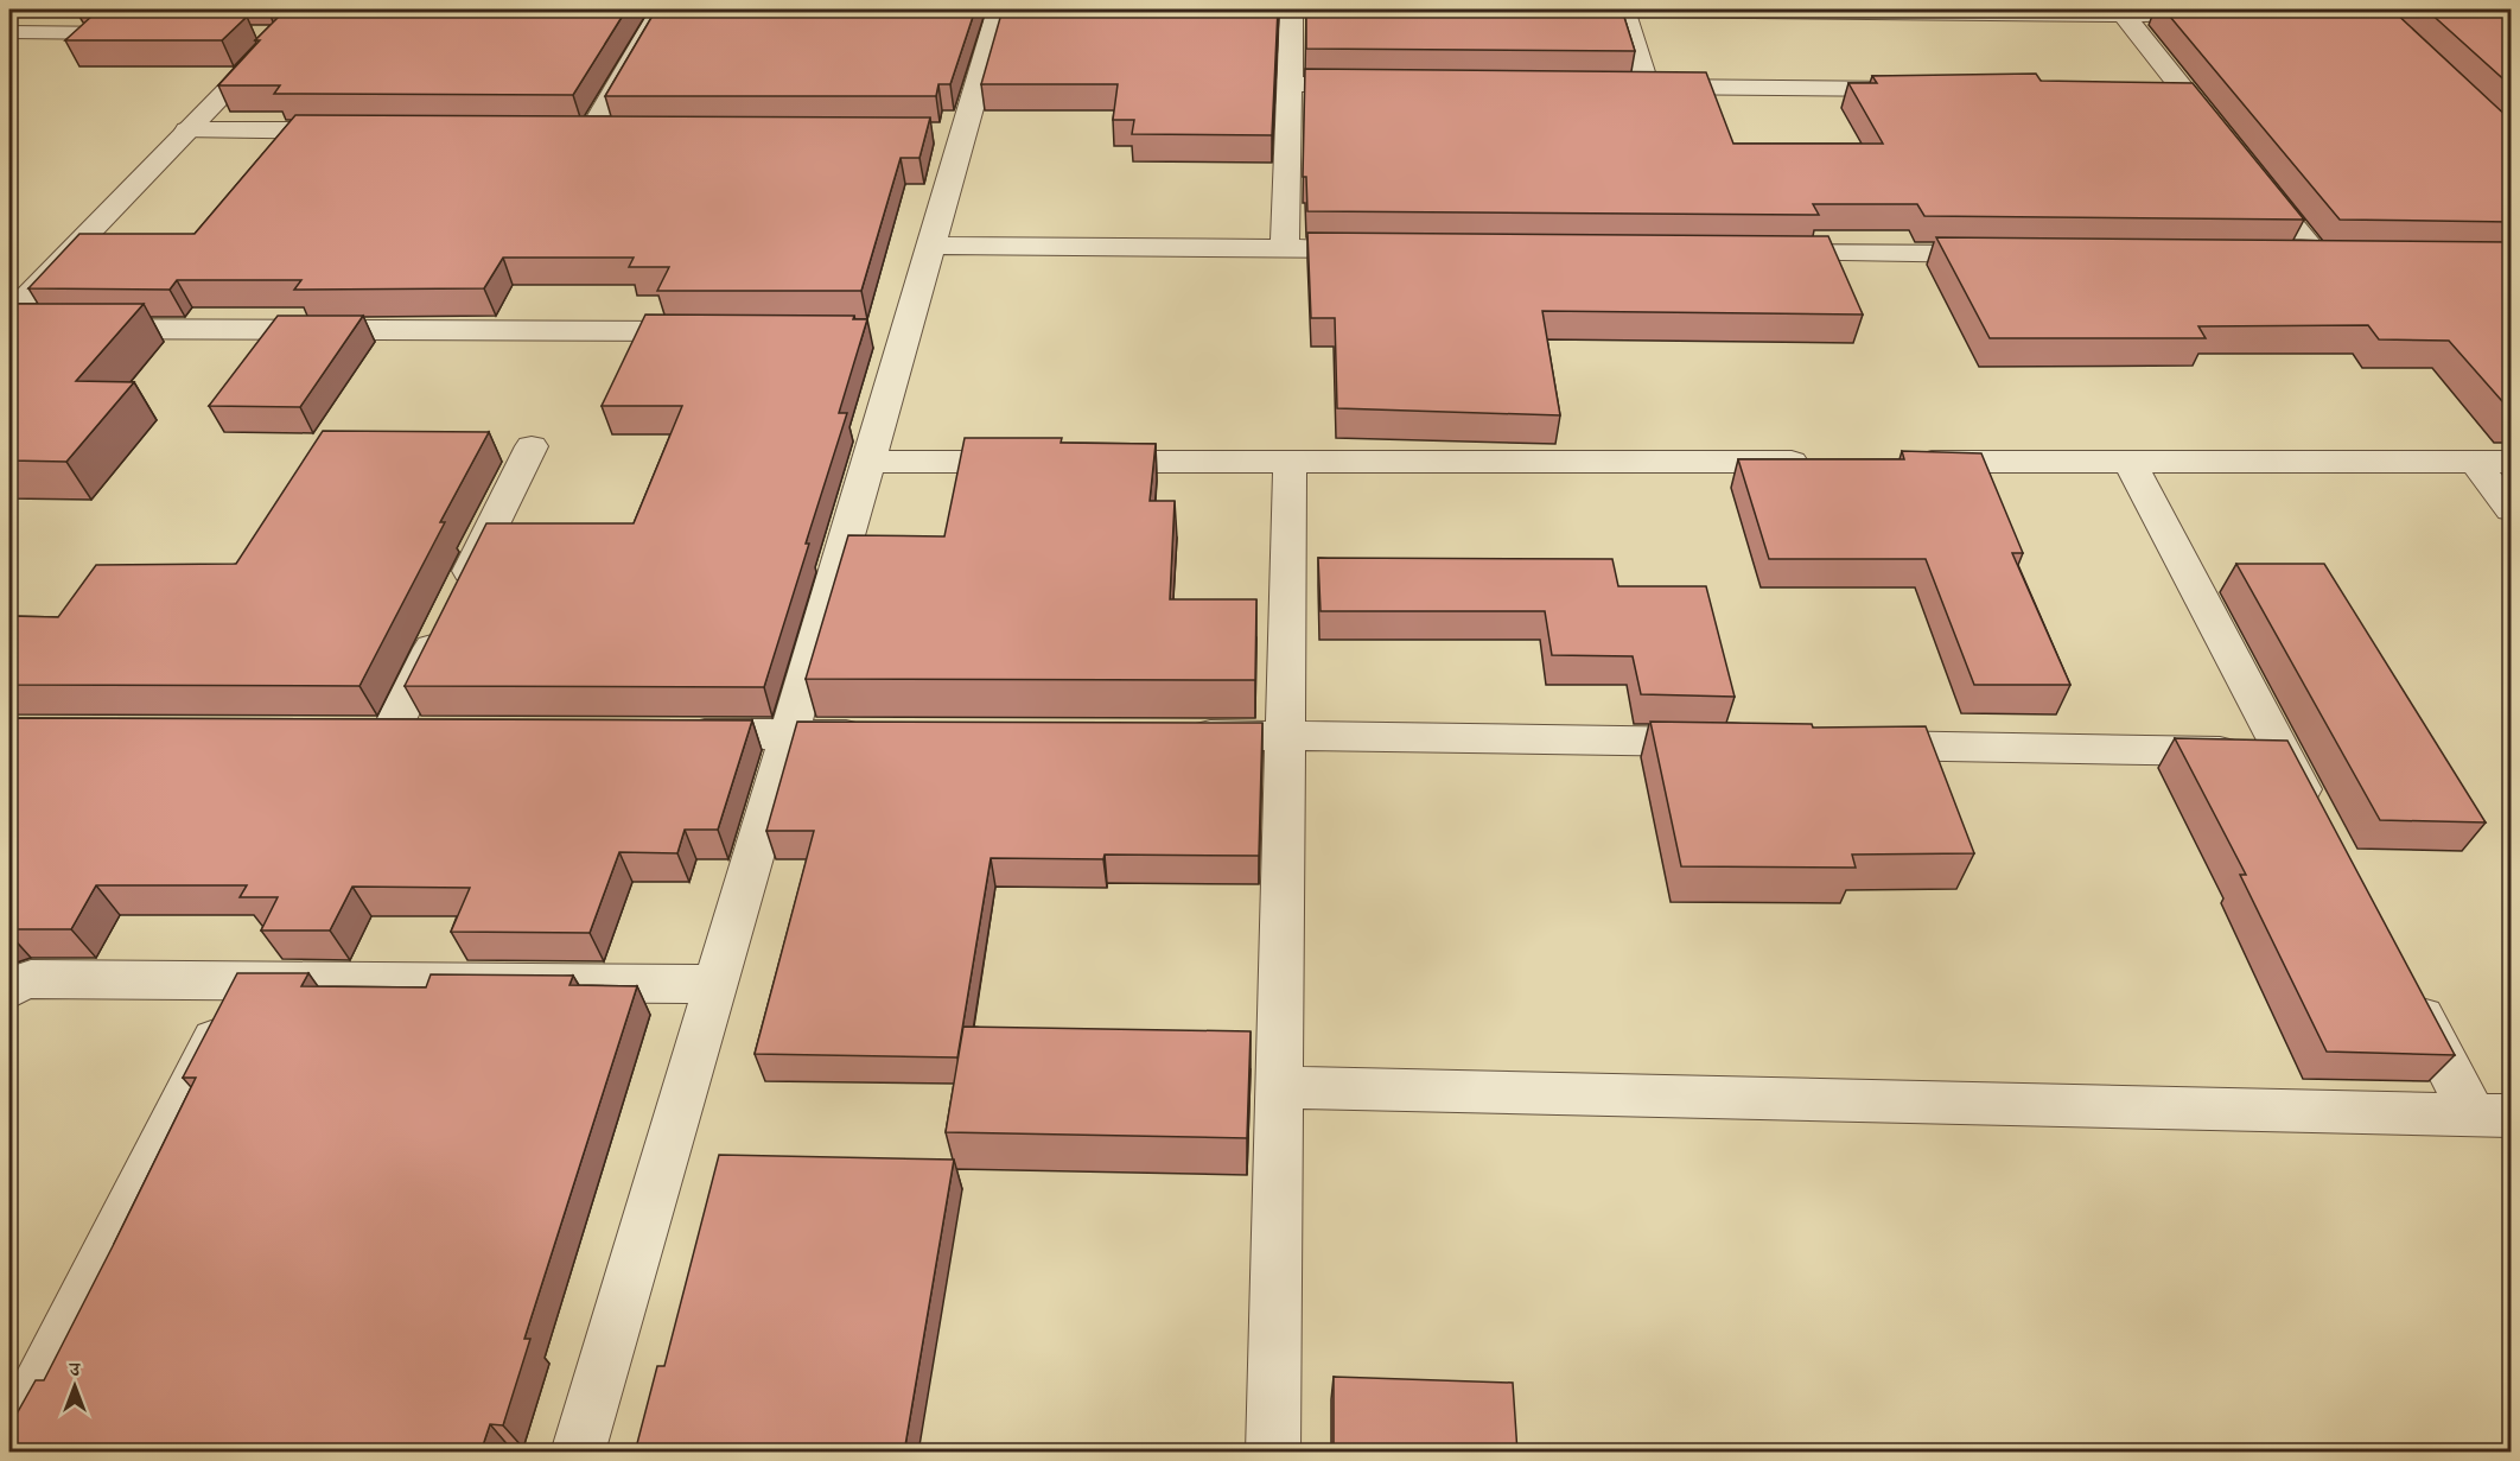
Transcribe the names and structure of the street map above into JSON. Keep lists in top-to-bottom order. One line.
{"north":"top"}
